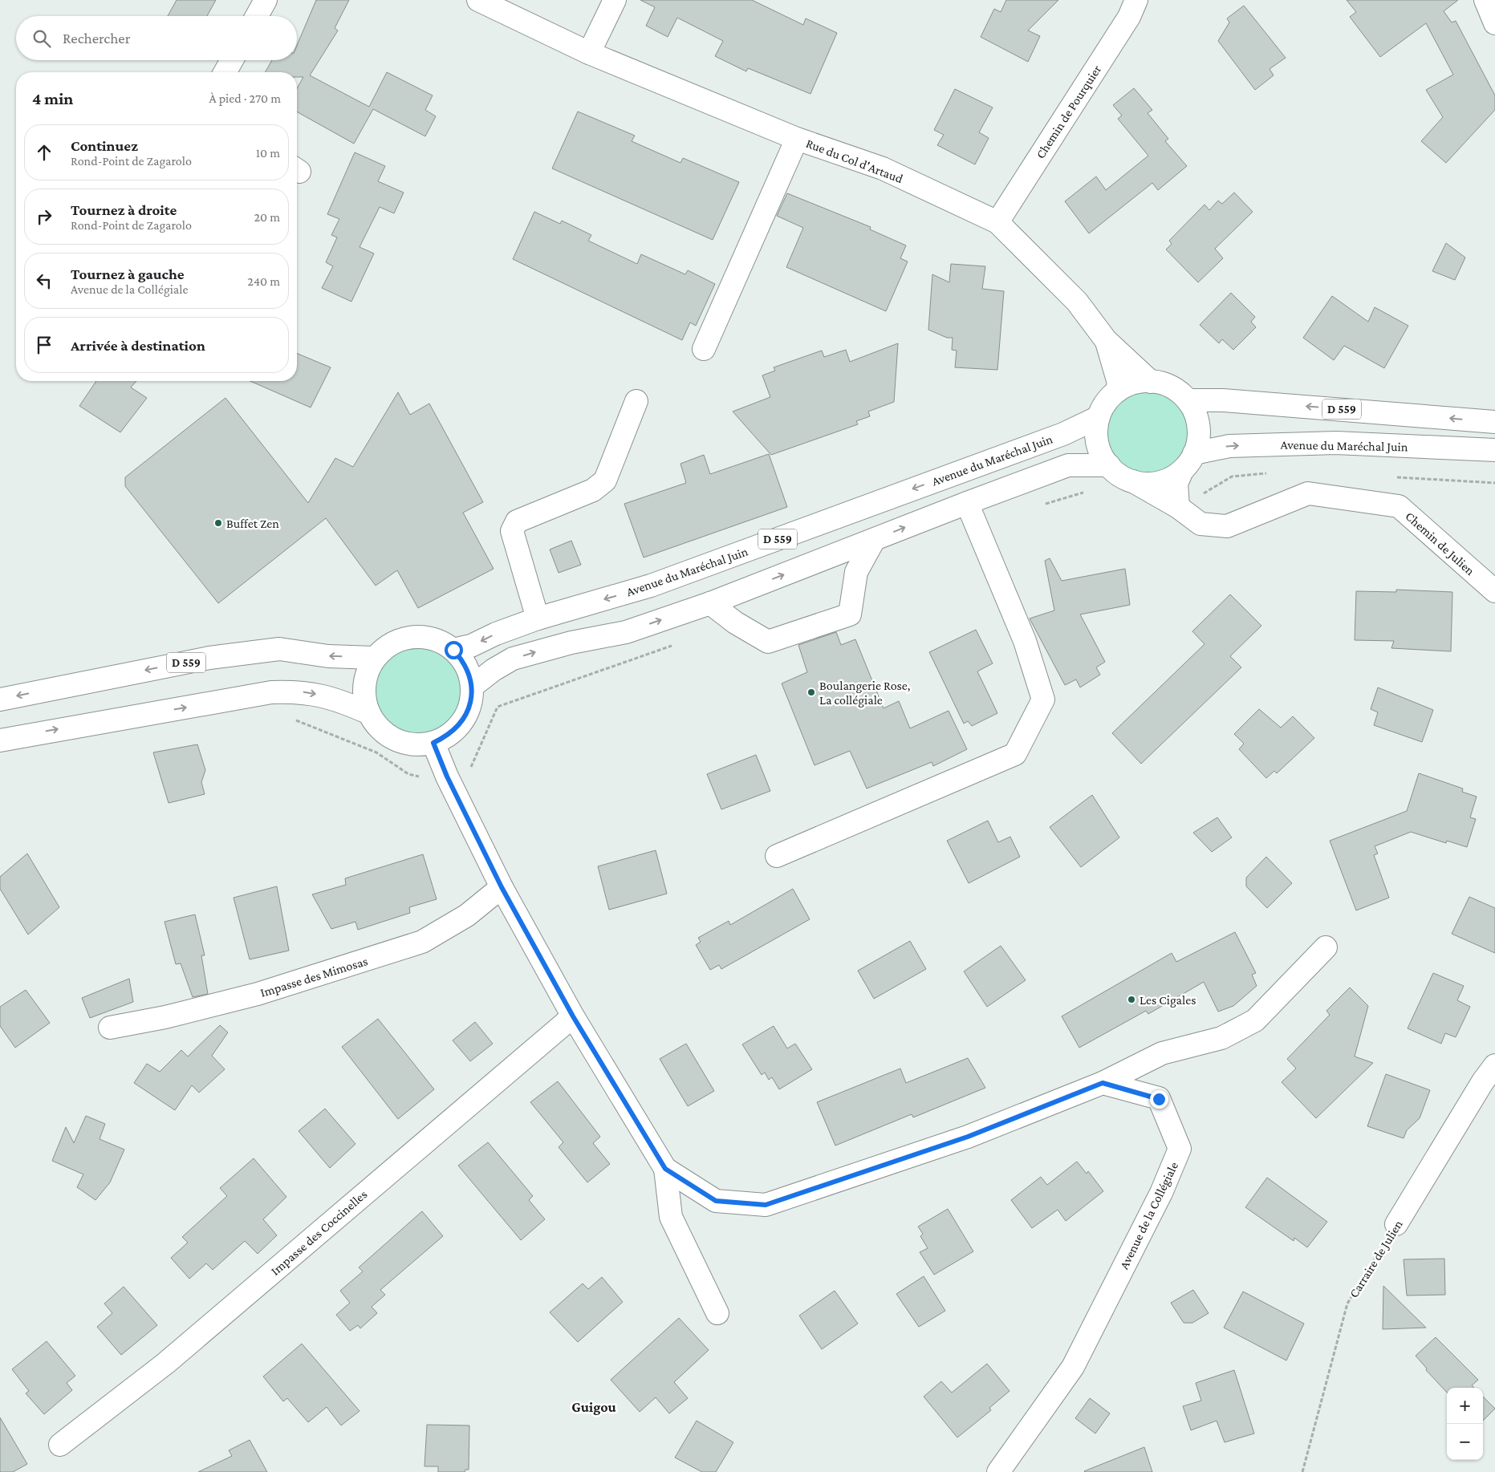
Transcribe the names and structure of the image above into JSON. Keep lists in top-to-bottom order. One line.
{"streets":{"street":["Chemin de Pourquier","Rue du Col d'Artaud","D 559","Avenue du Maréchal Juin","Chemin de Julien","Impasse des Mimosas","Avenue de la Collégiale","Impasse des Coccinelles","Carraire de Julien"]},"crossings":[["Chemin de Pourquier","Rue du Col d'Artaud"],["Rue du Col d'Artaud","D 559"],["Rue du Col d'Artaud","Avenue du Maréchal Juin"],["Rue du Col d'Artaud","Chemin de Julien"],["D 559","Avenue du Maréchal Juin"],["D 559","Chemin de Julien"],["Avenue du Maréchal Juin","Chemin de Julien"]],"districts":["Guigou"],"places":["Buffet Zen","Boulangerie Rose, La collégiale","Les Cigales"],"page":{"search":"Rechercher","heading":["4 min","À pied · 270 m"],"list":[["Continuez","Rond-Point de Zagarolo","10 m"],["Tournez à droite","Rond-Point de Zagarolo","20 m"],["Tournez à gauche","Avenue de la Collégiale","240 m"],"Arrivée à destination"],"map_buttons":["+","−"]}}
